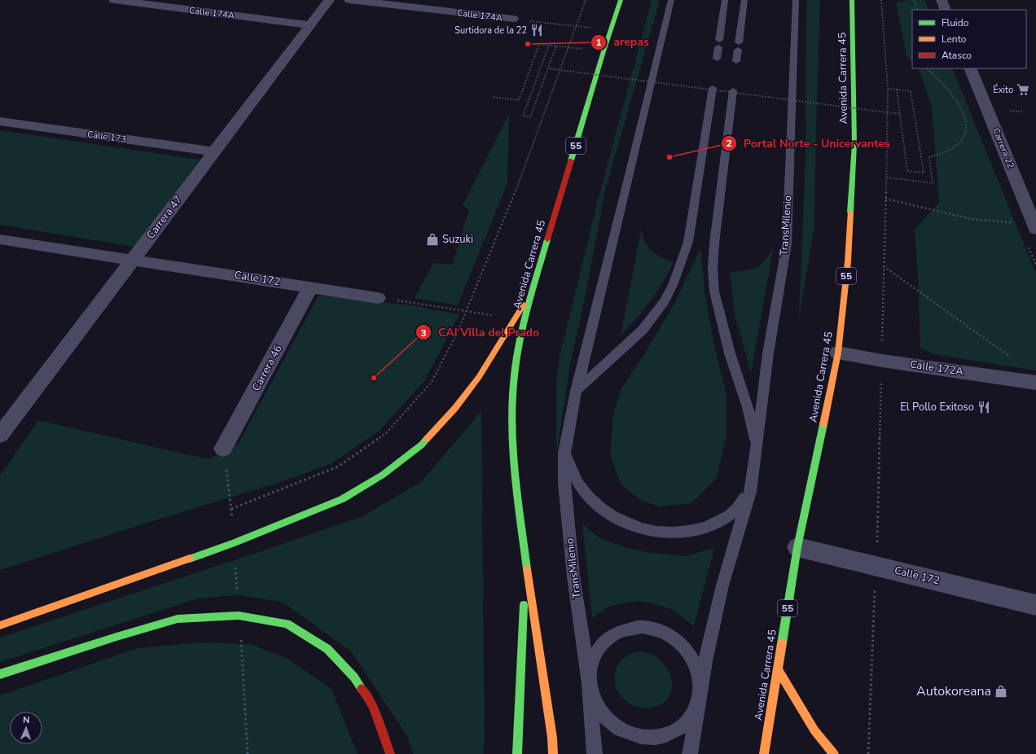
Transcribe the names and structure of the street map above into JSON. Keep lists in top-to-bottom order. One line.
{"streets":{"highway":["Avenida Carrera 45","55"],"street":["Calle 174A","Calle 173","Carrera 22","Carrera 47","Calle 172","Carrera 46","Calle 172A"],"lane":["TransMilenio"]},"crossings":[["Calle 174A","Avenida Carrera 45"],["Calle 174A","Carrera 47"],["Avenida Carrera 45","Calle 172"],["Avenida Carrera 45","Calle 172A"],["Calle 173","Carrera 47"],["Carrera 47","Calle 172"],["Calle 172","Carrera 46"]],"places":{"restaurant":["Surtidora de la 22","El Pollo Exitoso"],"other":["arepas","Portal Norte - Unicervantes","CAI Villa del Prado"],"supermarket":["Éxito"],"shop":["Suzuki","Autokoreana"]},"legend":["Fluido","Lento","Atasco"],"north":"top"}
